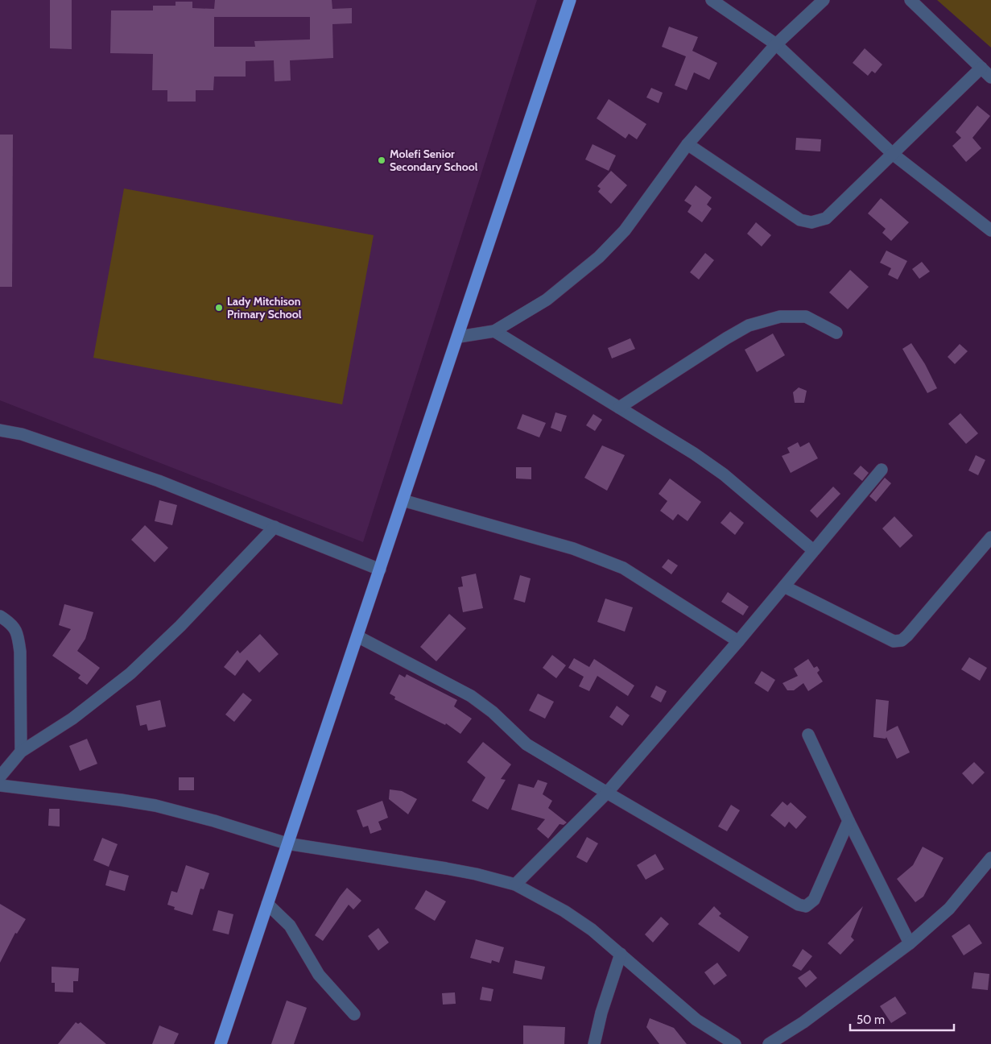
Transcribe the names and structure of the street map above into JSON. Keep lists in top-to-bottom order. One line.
{"places":["Molefi Senior Secondary School","Lady Mitchison Primary School"],"scale_bar":"50 m"}
